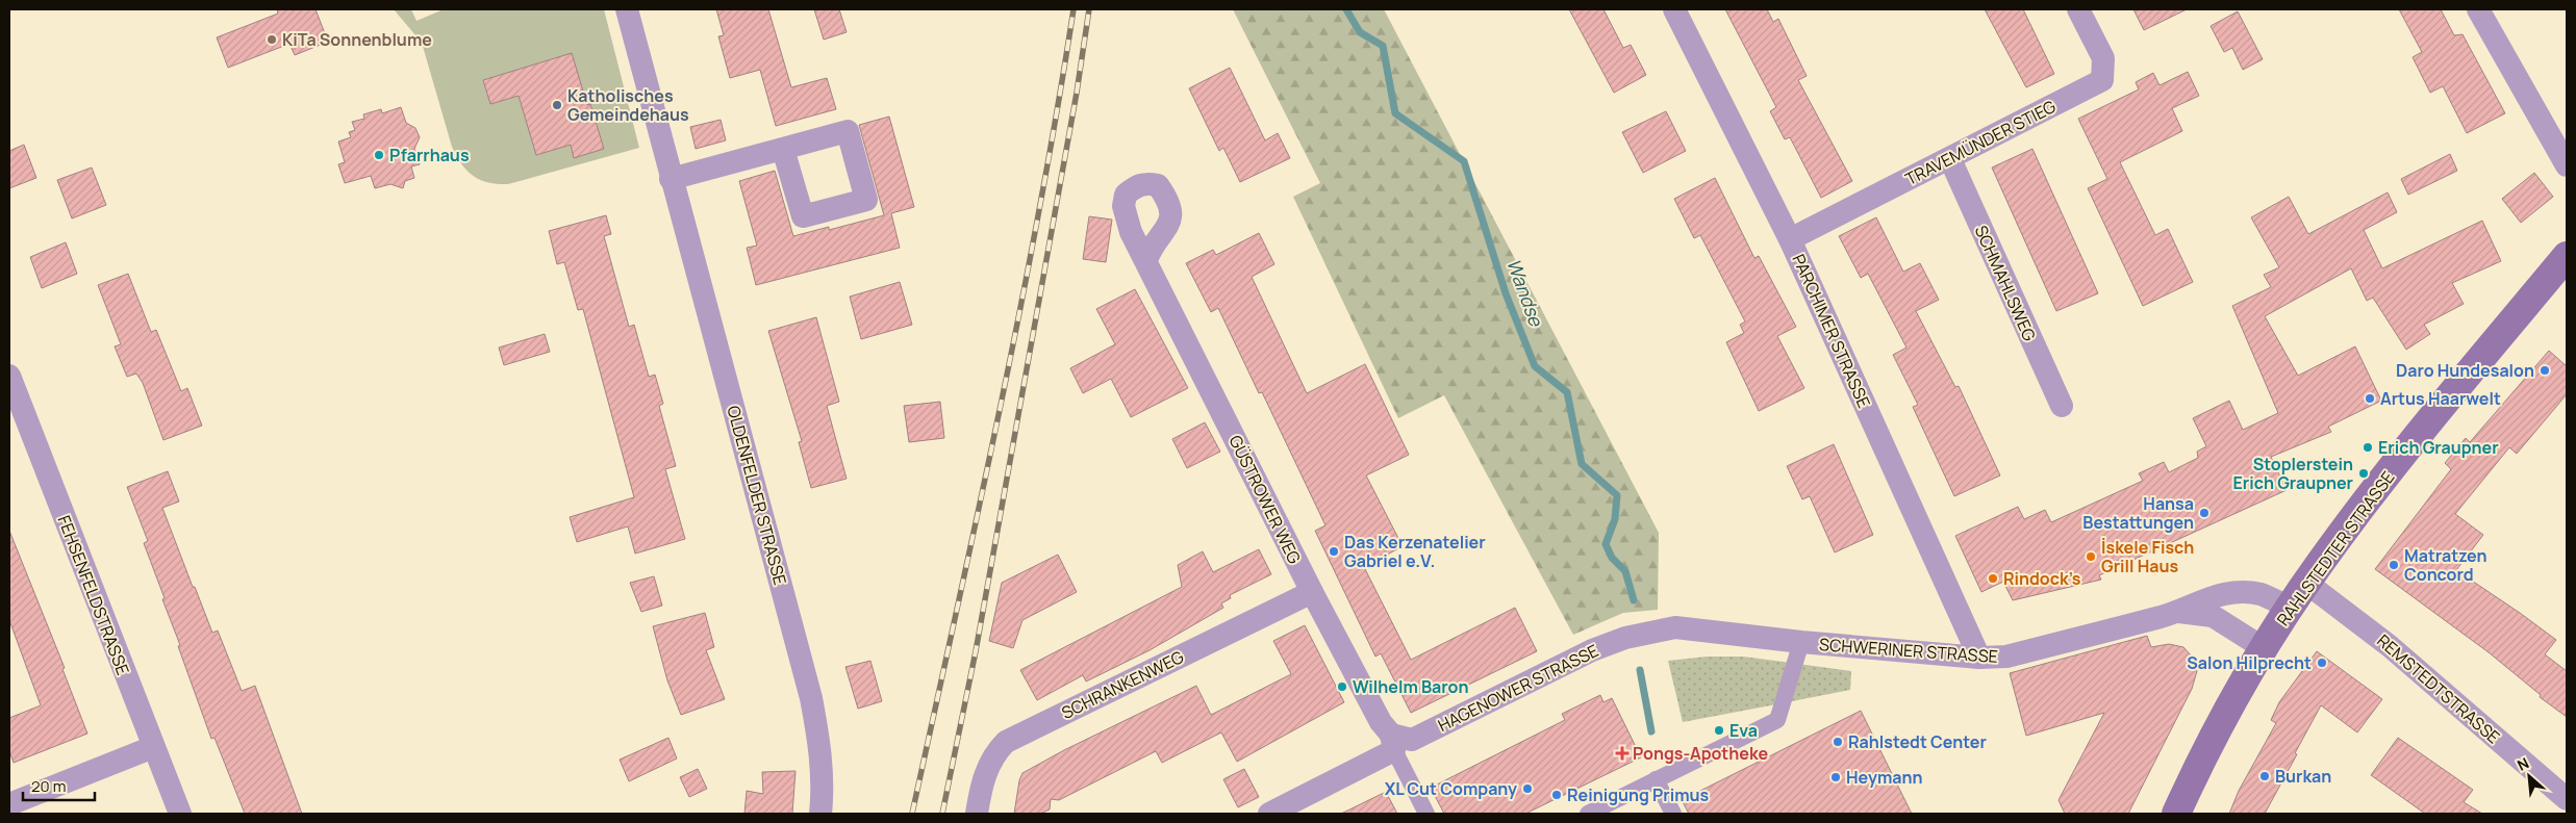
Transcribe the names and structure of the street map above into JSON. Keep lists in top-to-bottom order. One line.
{"streets":{"main road":["RAHLSTEDTER STRASSE"],"street":["TRAVEMÜNDER STIEG","SCHMAHLSWEG","PARCHIMER STRASSE","OLDENFELDER STRASSE","GÜSTROWER WEG","FEHSENFELDSTRASSE","SCHWERINER STRASSE","SCHRANKENWEG","HAGENOWER STRASSE","REMSTEDTSTRASSE"]},"crossings":[["TRAVEMÜNDER STIEG","SCHMAHLSWEG"],["TRAVEMÜNDER STIEG","PARCHIMER STRASSE"],["PARCHIMER STRASSE","SCHWERINER STRASSE"],["GÜSTROWER WEG","SCHRANKENWEG"],["GÜSTROWER WEG","HAGENOWER STRASSE"],["RAHLSTEDTER STRASSE","SCHWERINER STRASSE"],["RAHLSTEDTER STRASSE","REMSTEDTSTRASSE"],["SCHWERINER STRASSE","HAGENOWER STRASSE"]],"water":["Wandse"],"places":{"other":["KiTa Sonnenblume","Katholisches Gemeindehaus","Pfarrhaus","Daro Hundesalon","Artus Haarwelt","Erich Graupner","Stoplerstein Erich Graupner","Hansa Bestattungen","Das Kerzenatelier Gabriel e.V.","İskele Fisch Grill Haus","Matratzen Concord","Rindock’s","Salon Hilprecht","Wilhelm Baron","Eva","Rahlstedt Center","Burkan","Heymann","XL Cut Company","Reinigung Primus"],"health":["Pongs-Apotheke"]},"scale_bar":"20 m","north":"top left"}
